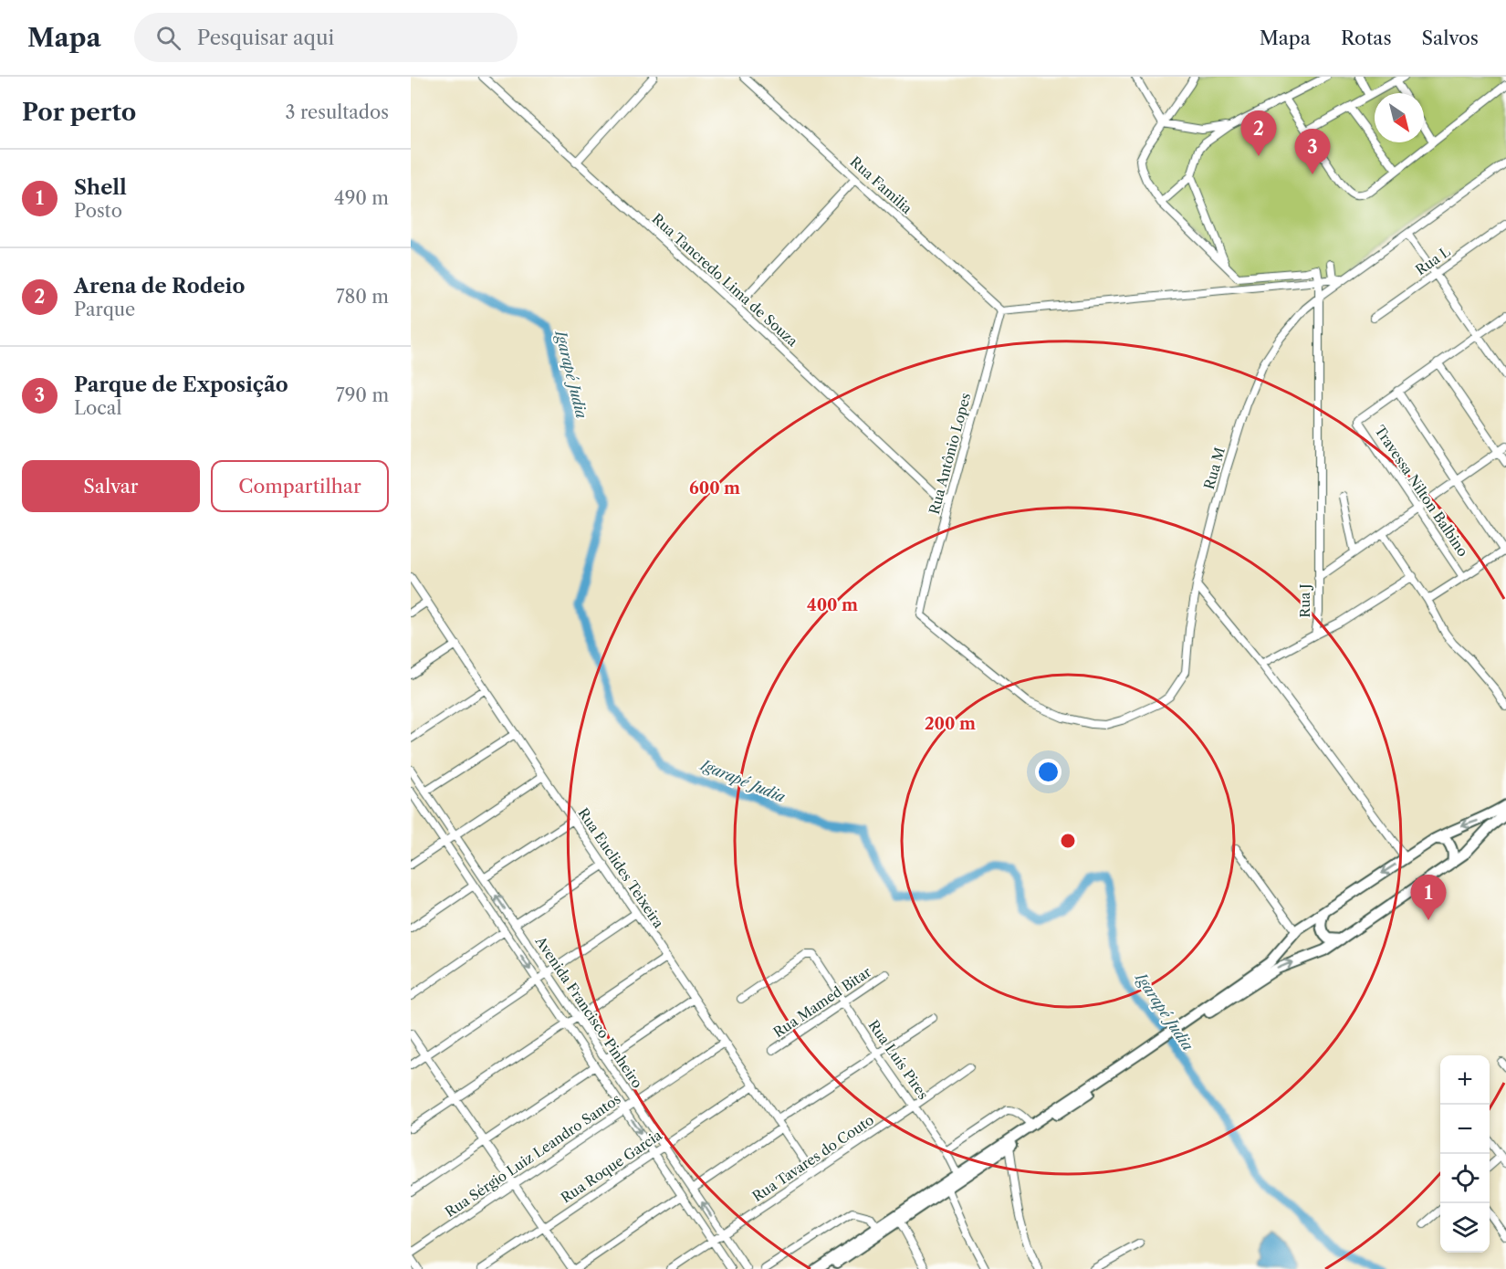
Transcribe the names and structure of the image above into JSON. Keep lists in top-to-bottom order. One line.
{"streets":{"street":["Rua Familia","Rua L","Rua Tancredo Lima de Souza","Rua Antônio Lopes","Rua M","Travessa Nilton Balbino","Rua J","Rua Euclides Teixeira","Rua Mamed Bitar","Avenida Francisco Pinheiro","Rua Luís Pires","Rua Sérgio Luiz Leandro Santos","Rua Tavares do Couto","Rua Roque Garcia"]},"crossings":[["Rua Familia","Rua Antônio Lopes"],["Rua Tancredo Lima de Souza","Rua Antônio Lopes"],["Rua Antônio Lopes","Rua M"],["Rua M","Rua J"],["Rua Euclides Teixeira","Rua Sérgio Luiz Leandro Santos"],["Rua Euclides Teixeira","Rua Tavares do Couto"],["Rua Euclides Teixeira","Rua Roque Garcia"],["Rua Mamed Bitar","Rua Luís Pires"],["Avenida Francisco Pinheiro","Rua Sérgio Luiz Leandro Santos"],["Avenida Francisco Pinheiro","Rua Tavares do Couto"],["Avenida Francisco Pinheiro","Rua Roque Garcia"],["Rua Luís Pires","Rua Tavares do Couto"]],"water":["Igarapé Judia"],"north":"bottom right","page":{"header":"Mapa","search":"Pesquisar aqui","nav":["Mapa","Rotas","Salvos"],"heading":["Por perto","3 resultados"],"pins":["2","3","1"],"list":[{"mark":"1","name":"Shell","note":"Posto","value":"490 m"},{"mark":"2","name":"Arena de Rodeio","note":"Parque","value":"780 m"},{"mark":"3","name":"Parque de Exposição","note":"Local","value":"790 m"}],"buttons":["Salvar","Compartilhar"],"map_buttons":["+","−"]},"rings":["600 m","400 m","200 m"]}
